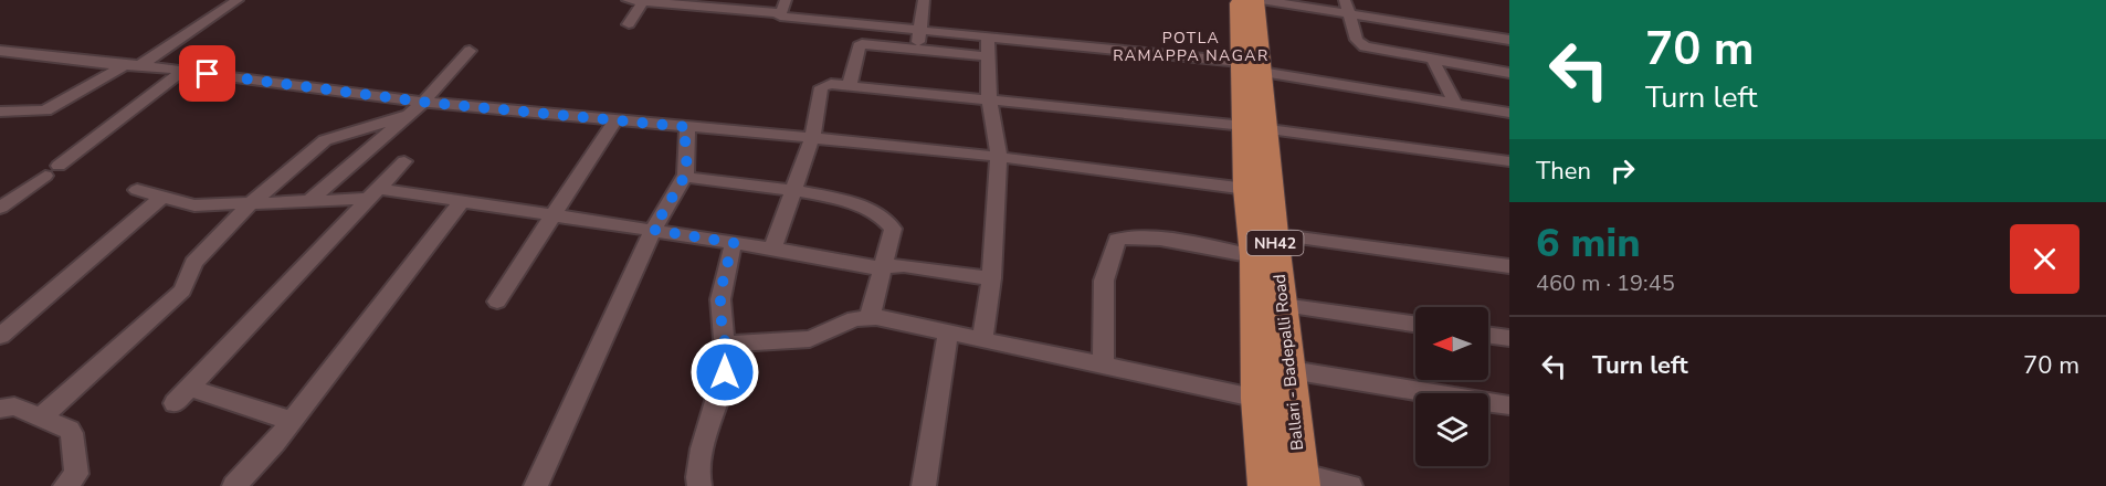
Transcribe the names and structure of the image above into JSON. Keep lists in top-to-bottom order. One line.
{"streets":{"highway":["NH42","Ballari - Badepalli Road"]},"districts":["POTLA RAMAPPA NAGAR"],"north":"left","page":{"turn":["70 m","Turn left"],"then":"Then","heading":["6 min","460 m · 19:45"],"list":[{"name":"Turn left","value":"70 m"}]}}
